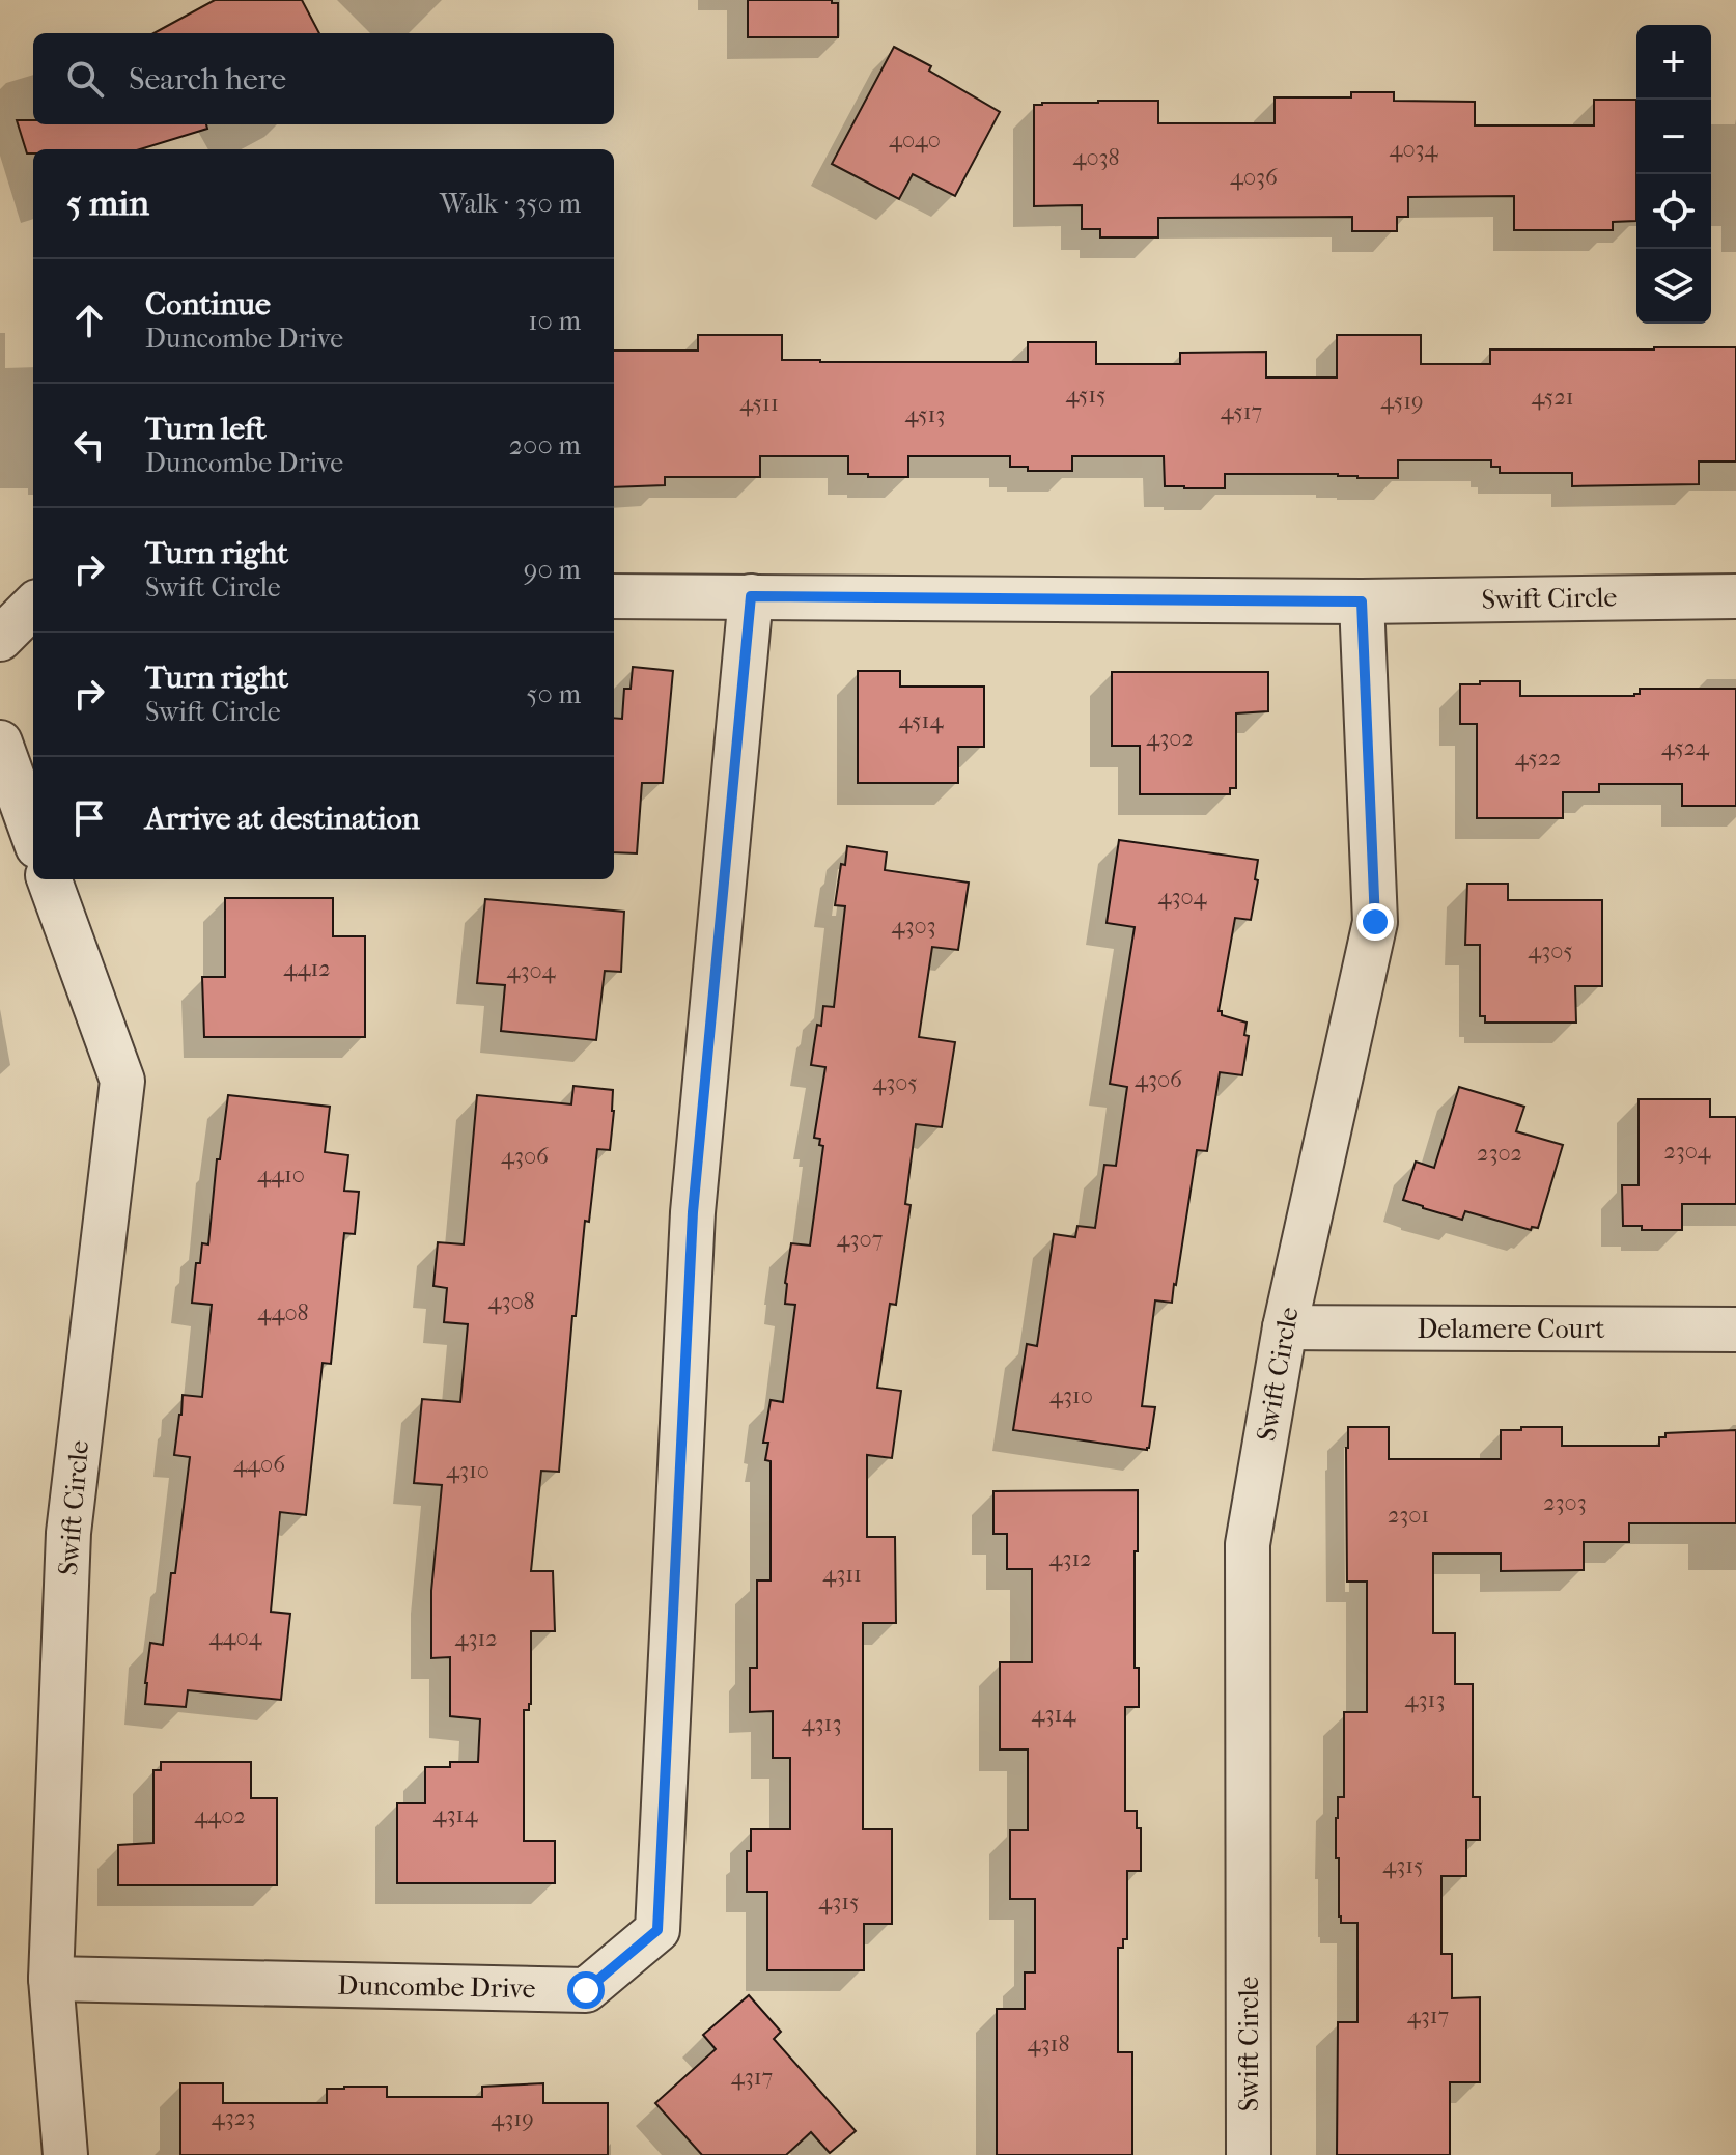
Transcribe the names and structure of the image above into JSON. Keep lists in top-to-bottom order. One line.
{"streets":{"street":["Swift Circle","Delamere Court","Duncombe Drive"]},"crossings":[["Swift Circle","Delamere Court"],["Swift Circle","Duncombe Drive"]],"house_numbers":["4040","4034","4038","4036","4515","4521","4519","4511","4517","4513","4514","4302","4524","4522","4304","4303","4305","4412","4304","4306","4305","2304","2302","4306","4410","4307","4308","4408","4310","4406","4310","2303","2301","4312","4311","4404","4312","4313","4314","4313","4314","4402","4315","4315","4317","4318","4317","4323","4319"],"page":{"map_buttons":["+","−"],"search":"Search here","heading":["5 min","Walk · 350 m"],"list":[["Continue","Duncombe Drive","10 m"],["Turn left","Duncombe Drive","200 m"],["Turn right","Swift Circle","90 m"],["Turn right","Swift Circle","50 m"],"Arrive at destination"]}}
